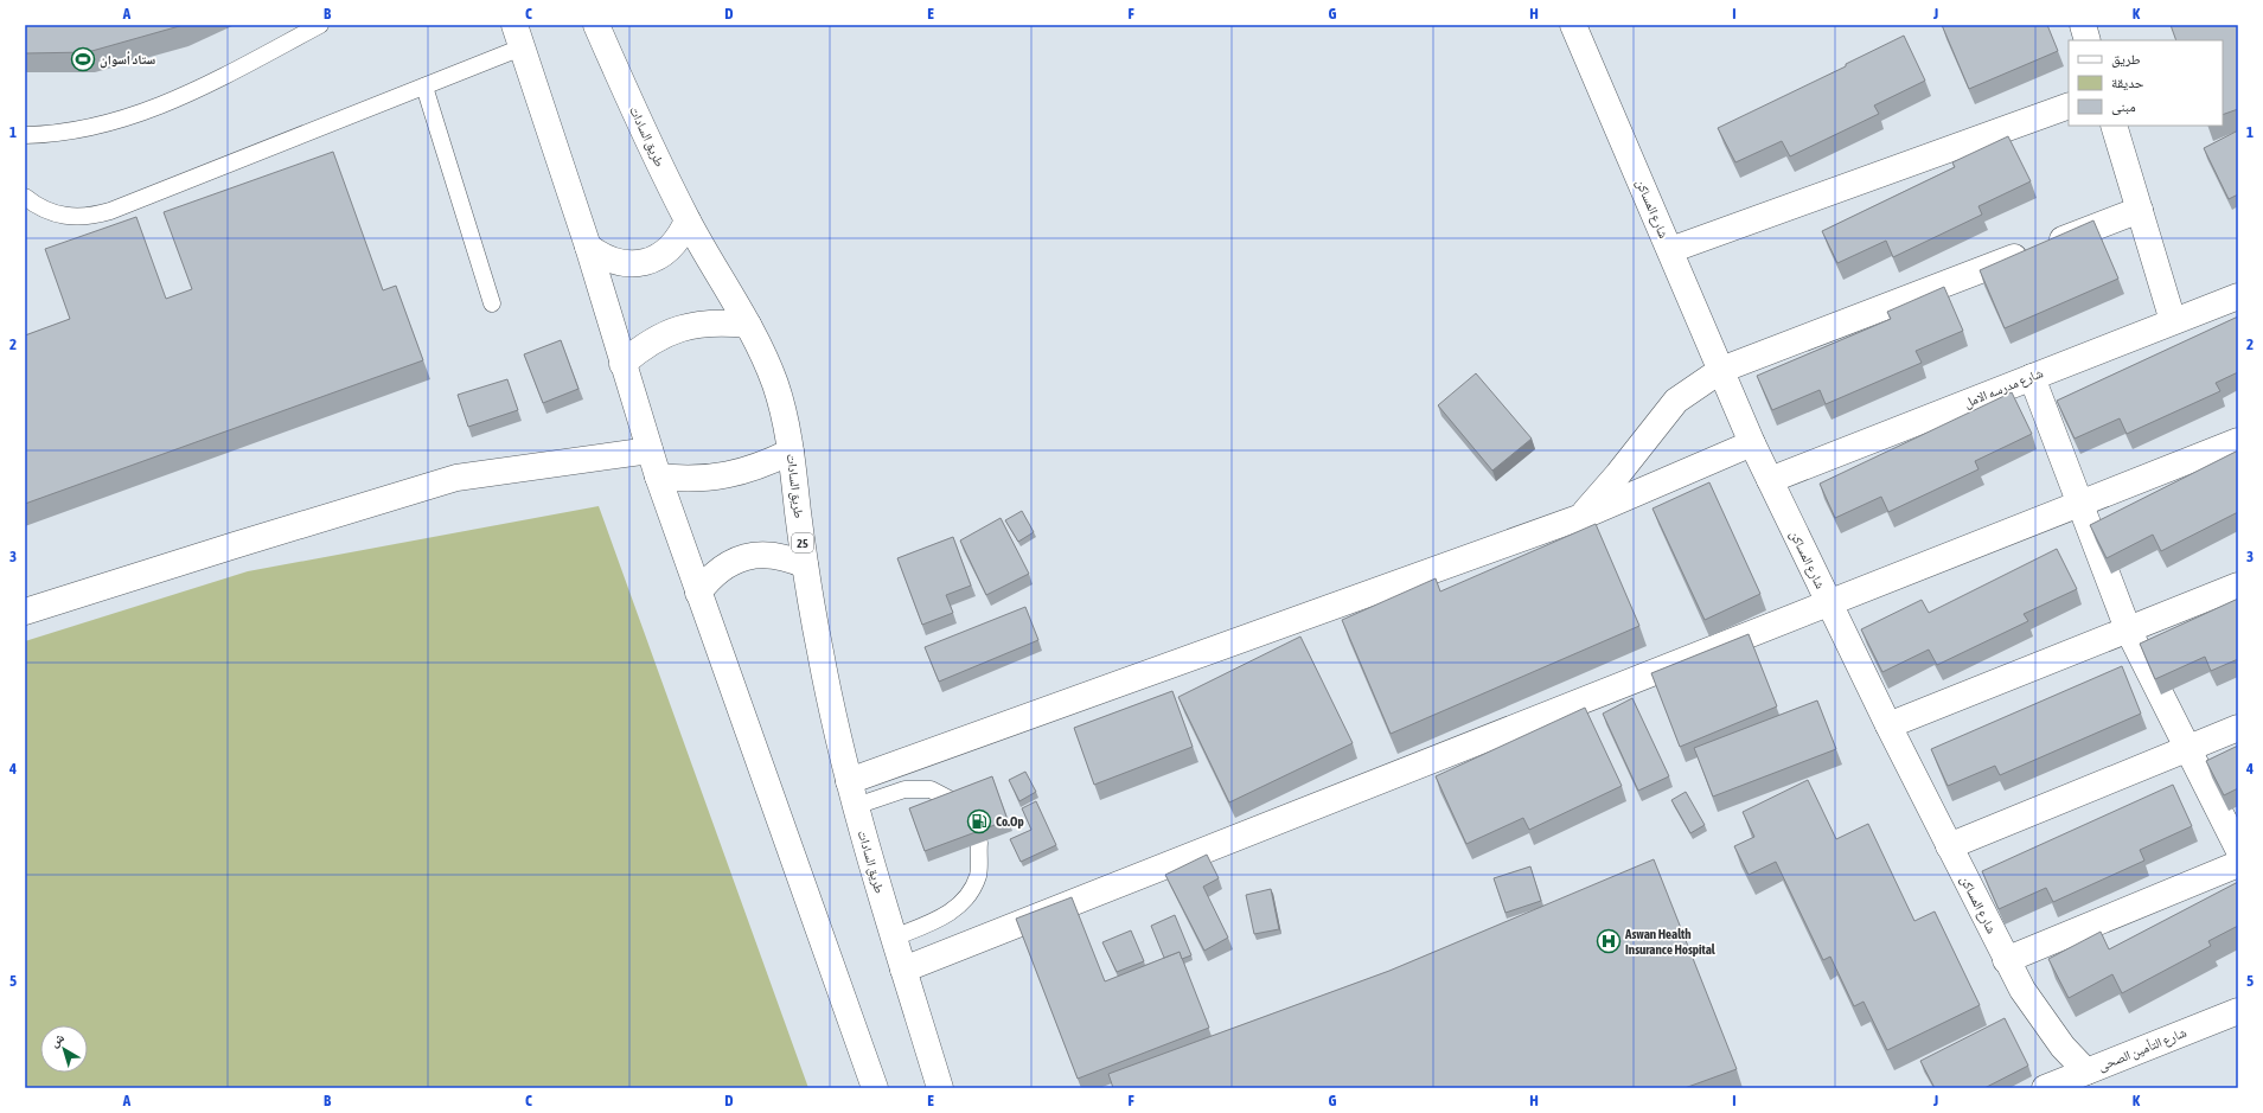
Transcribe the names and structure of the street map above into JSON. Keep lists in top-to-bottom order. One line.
{"streets":{"street":["طريق السادات","شارع المساكن","شارع مدرسه الامل","25","شارع التأمين الصحى"]},"crossings":[["شارع المساكن","شارع مدرسه الامل"],["شارع المساكن","شارع التأمين الصحى"]],"places":{"sports":["ستاد أسوان"],"fuel station":["Co.Op"],"hospital":["Aswan Health Insurance Hospital"]},"legend":["طريق","حديقة","مبنى"],"north":"top left","grid":{"columns":["A","B","C","D","E","F","G","H","I","J","K"],"rows":["1","2","3","4","5"]}}
